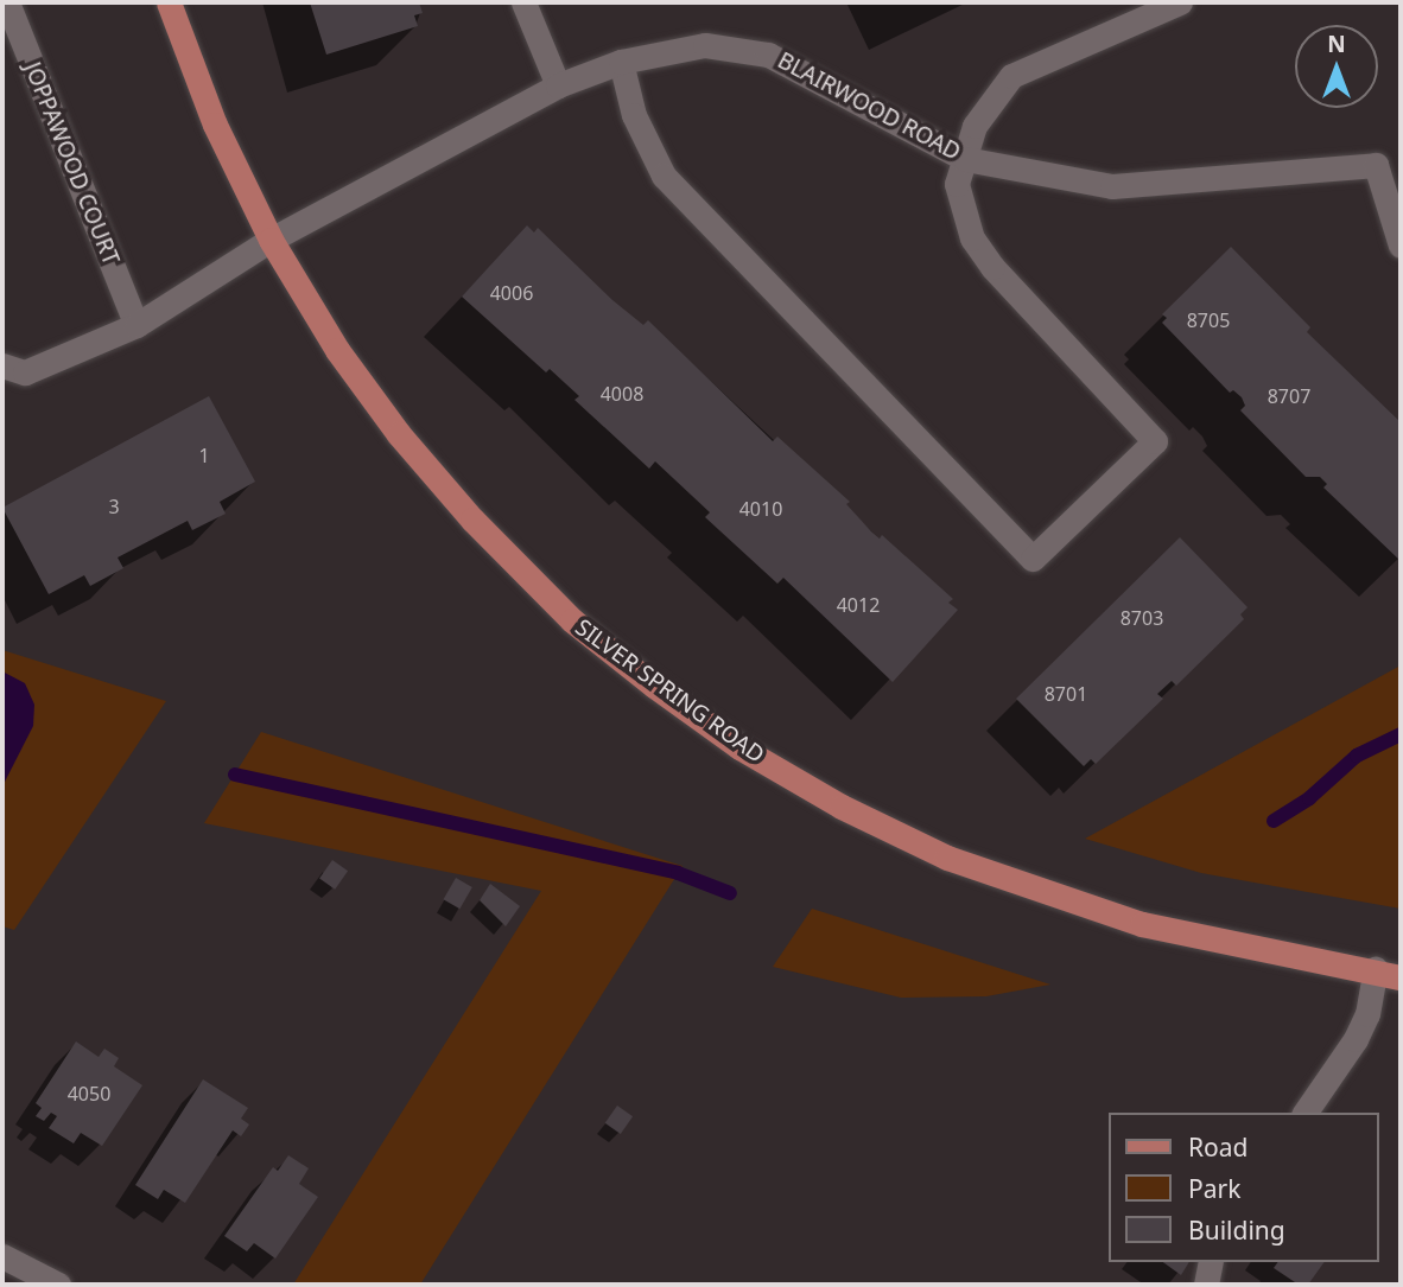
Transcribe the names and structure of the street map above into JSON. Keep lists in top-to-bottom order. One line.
{"streets":{"main road":["SILVER SPRING ROAD"],"street":["BLAIRWOOD ROAD","JOPPAWOOD COURT"]},"crossings":[["BLAIRWOOD ROAD","SILVER SPRING ROAD"]],"house_numbers":["4006","8705","4008","8707","1","3","4010","4012","8703","8701","4050"],"legend":["Road","Park","Building"],"north":"top"}
